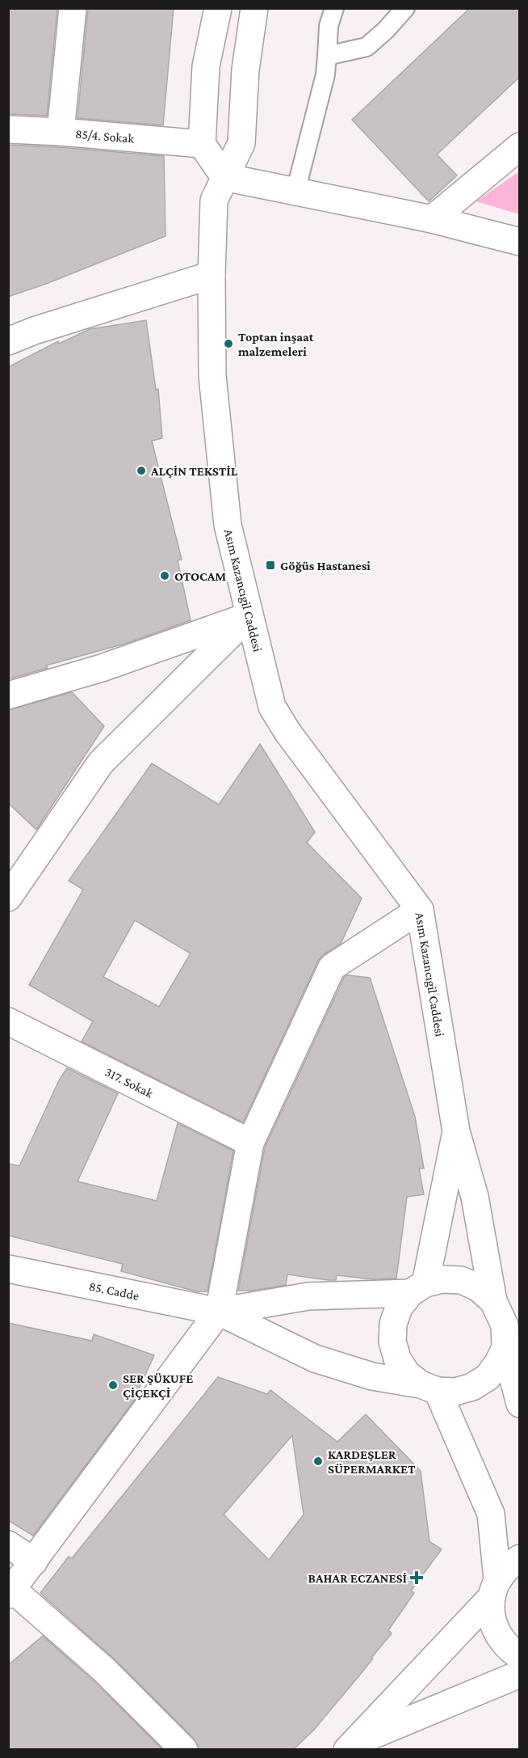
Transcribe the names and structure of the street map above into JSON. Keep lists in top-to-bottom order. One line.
{"streets":{"street":["85/4. Sokak","Asım Kazancıgil Caddesi","317. Sokak","85. Cadde"]},"places":{"other":["Toptan inşaat malzemeleri","ALÇİN TEKSTİL","OTOCAM","SER ŞÜKUFE ÇİÇEKÇİ","KARDEŞLER SÜPERMARKET"],"transit":["Göğüs Hastanesi"],"health":["BAHAR ECZANESİ"]}}
